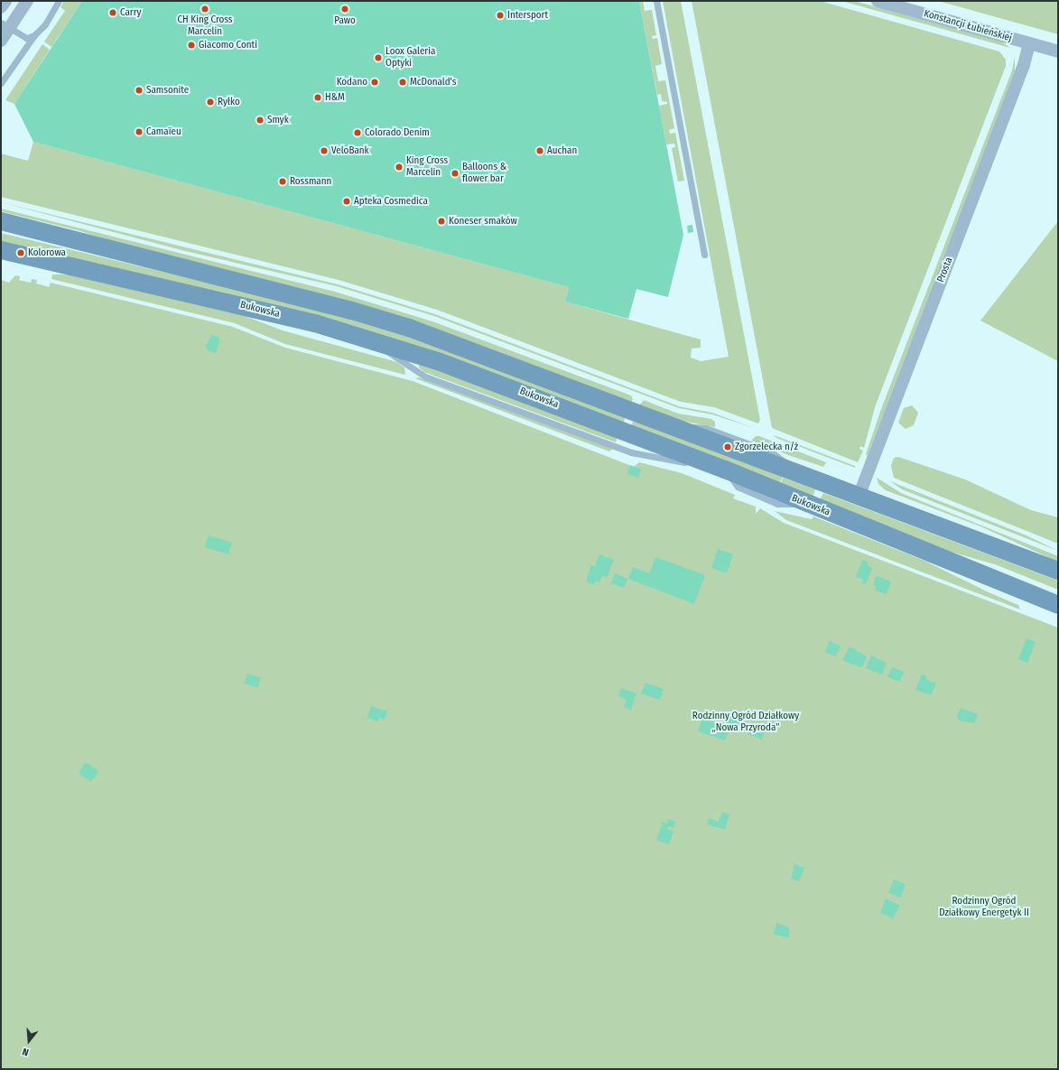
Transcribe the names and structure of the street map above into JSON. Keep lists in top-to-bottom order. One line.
{"streets":{"main road":["Bukowska"],"street":["Konstancji Łubieńskiej","Prosta"]},"crossings":[["Konstancji Łubieńskiej","Prosta"]],"parks":["Rodzinny Ogród Działkowy „Nowa Przyroda”","Rodzinny Ogród Działkowy Energetyk II"],"places":["CH King Cross Marcelin","Pawo","Carry","Intersport","Giacomo Conti","Loox Galeria Optyki","Kodano","McDonald's","Samsonite","H&M","Ryłko","Smyk","Camaïeu","Colorado Denim","VeloBank","Auchan","King Cross Marcelin","Balloons & flower bar","Rossmann","Apteka Cosmedica","Koneser smaków","Kolorowa","Zgorzelecka n/ż"],"north":"bottom"}
